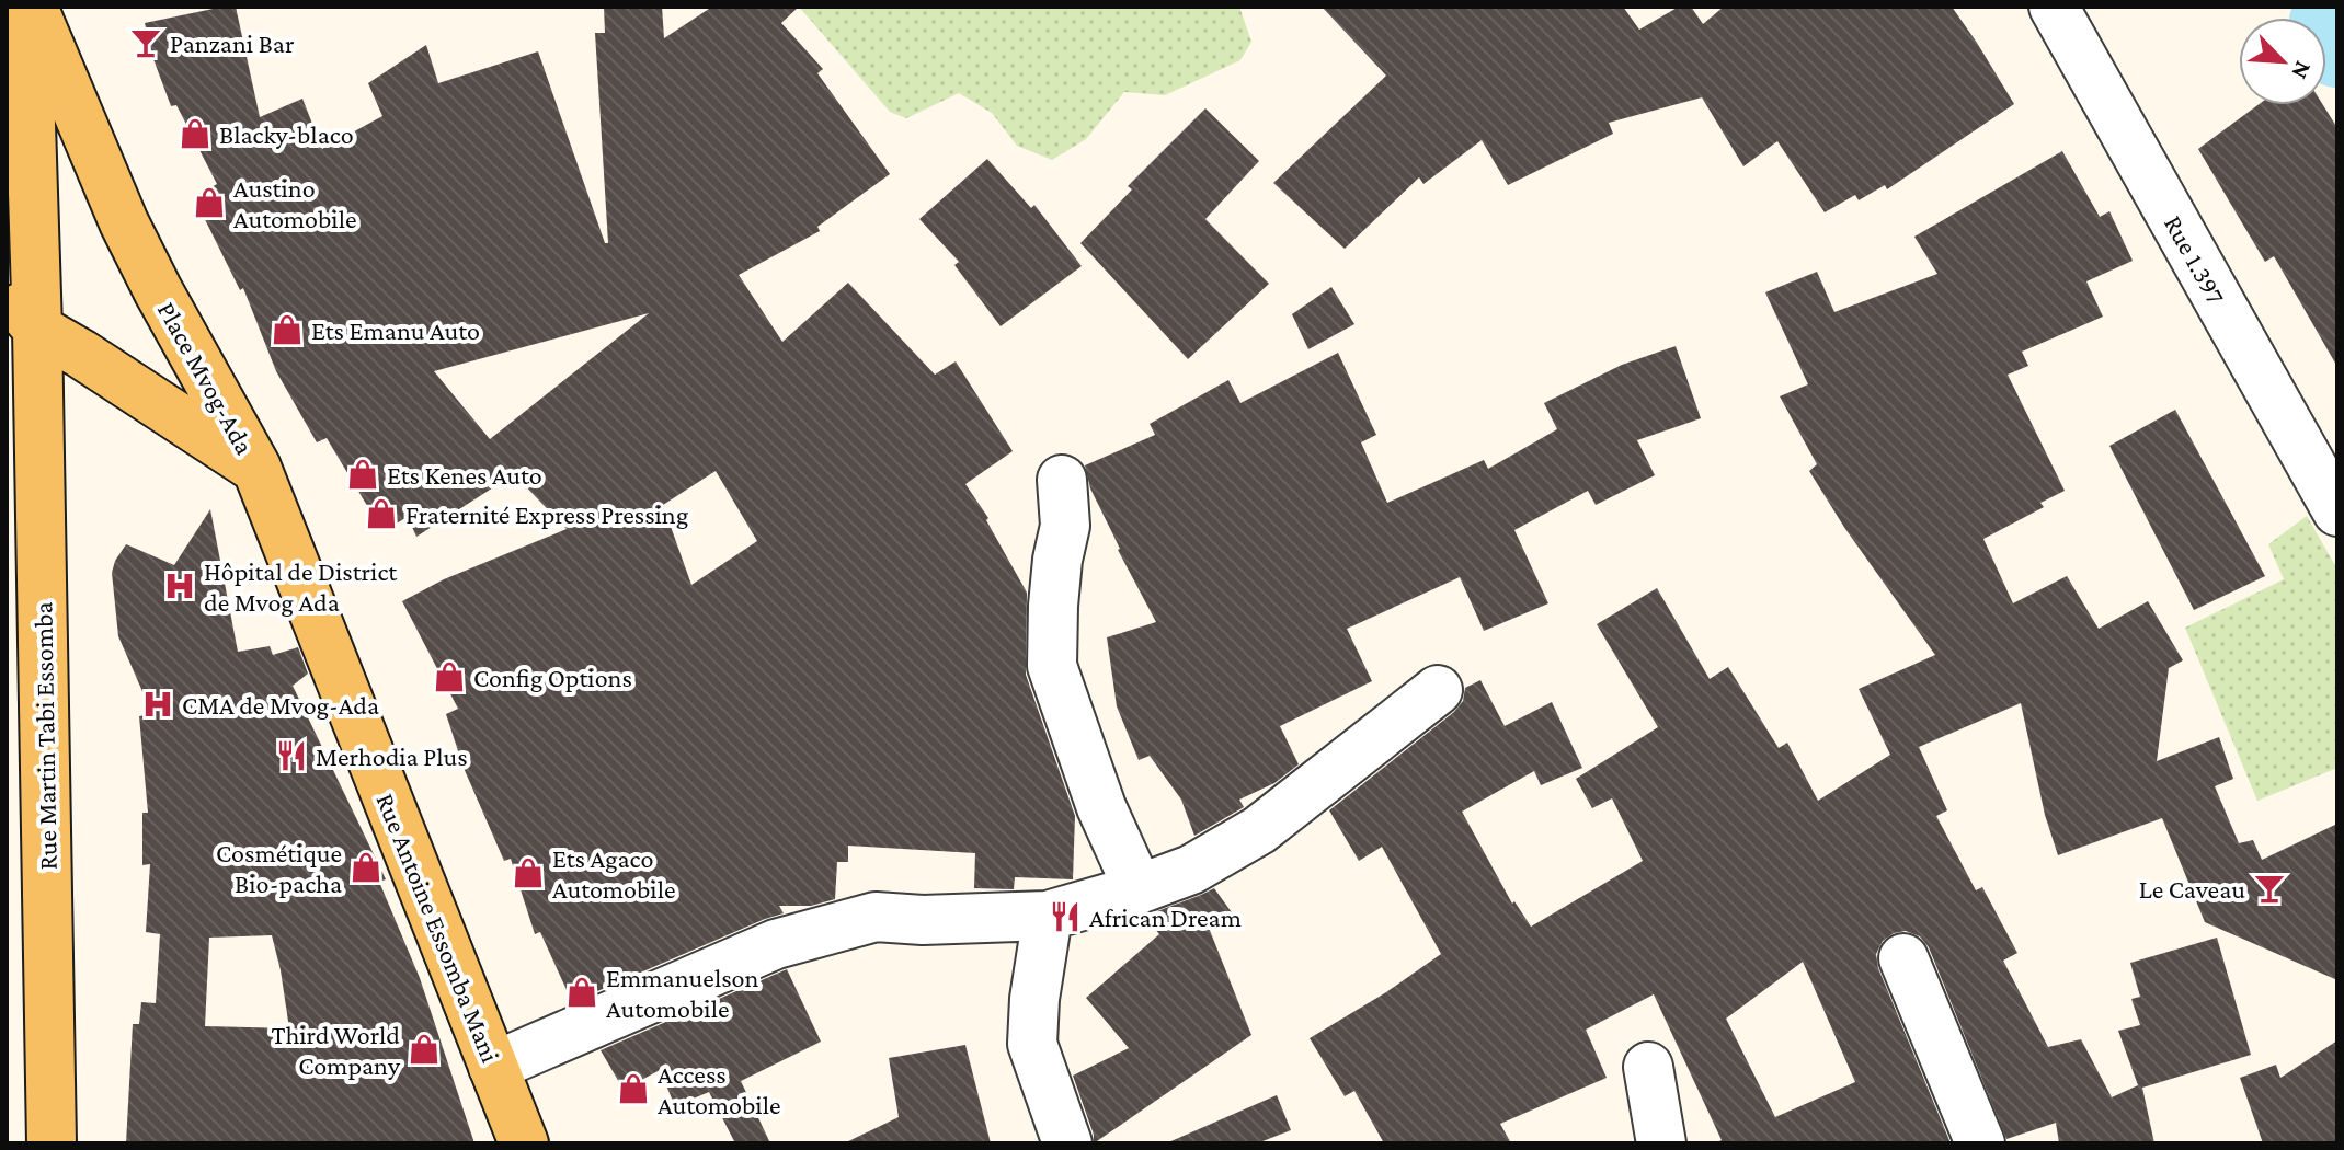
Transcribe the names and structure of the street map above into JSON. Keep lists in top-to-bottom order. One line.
{"streets":{"main road":["Place Mvog-Ada","Rue Martin Tabi Essomba","Rue Antoine Essomba Mani"],"street":["Rue 1.397"]},"crossings":[["Place Mvog-Ada","Rue Martin Tabi Essomba"],["Place Mvog-Ada","Rue Antoine Essomba Mani"]],"places":{"bar":["Panzani Bar","Le Caveau"],"shop":["Blacky-blaco","Austino Automobile","Ets Emanu Auto","Ets Kenes Auto","Fraternité Express Pressing","Config Options","Cosmétique Bio-pacha","Ets Agaco Automobile","Emmanuelson Automobile","Third World Company","Access Automobile"],"hospital":["Hôpital de District de Mvog Ada","CMA de Mvog-Ada"],"restaurant":["Merhodia Plus","African Dream"]},"north":"bottom right"}
